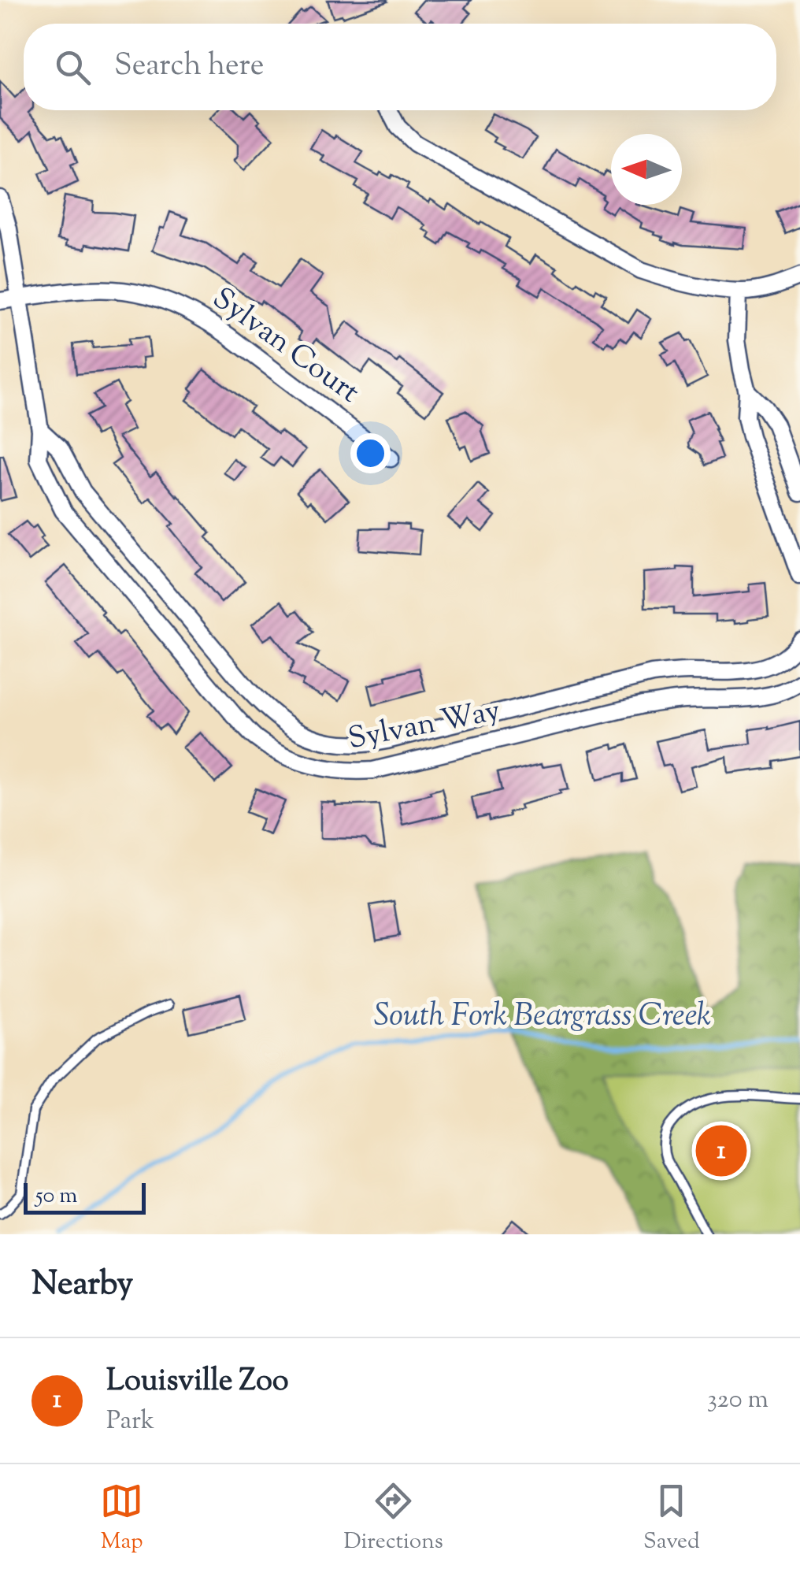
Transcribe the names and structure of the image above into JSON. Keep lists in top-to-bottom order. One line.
{"streets":{"street":["Sylvan Court","Sylvan Way"]},"crossings":[["Sylvan Court","Sylvan Way"]],"water":["South Fork Beargrass Creek"],"scale_bar":"50 m","north":"left","page":{"search":"Search here","pins":"1","scale":"50 m","heading":"Nearby","list":[{"mark":"1","name":"Louisville Zoo","note":"Park","value":"320 m"}],"nav":["Map","Directions","Saved"]}}
